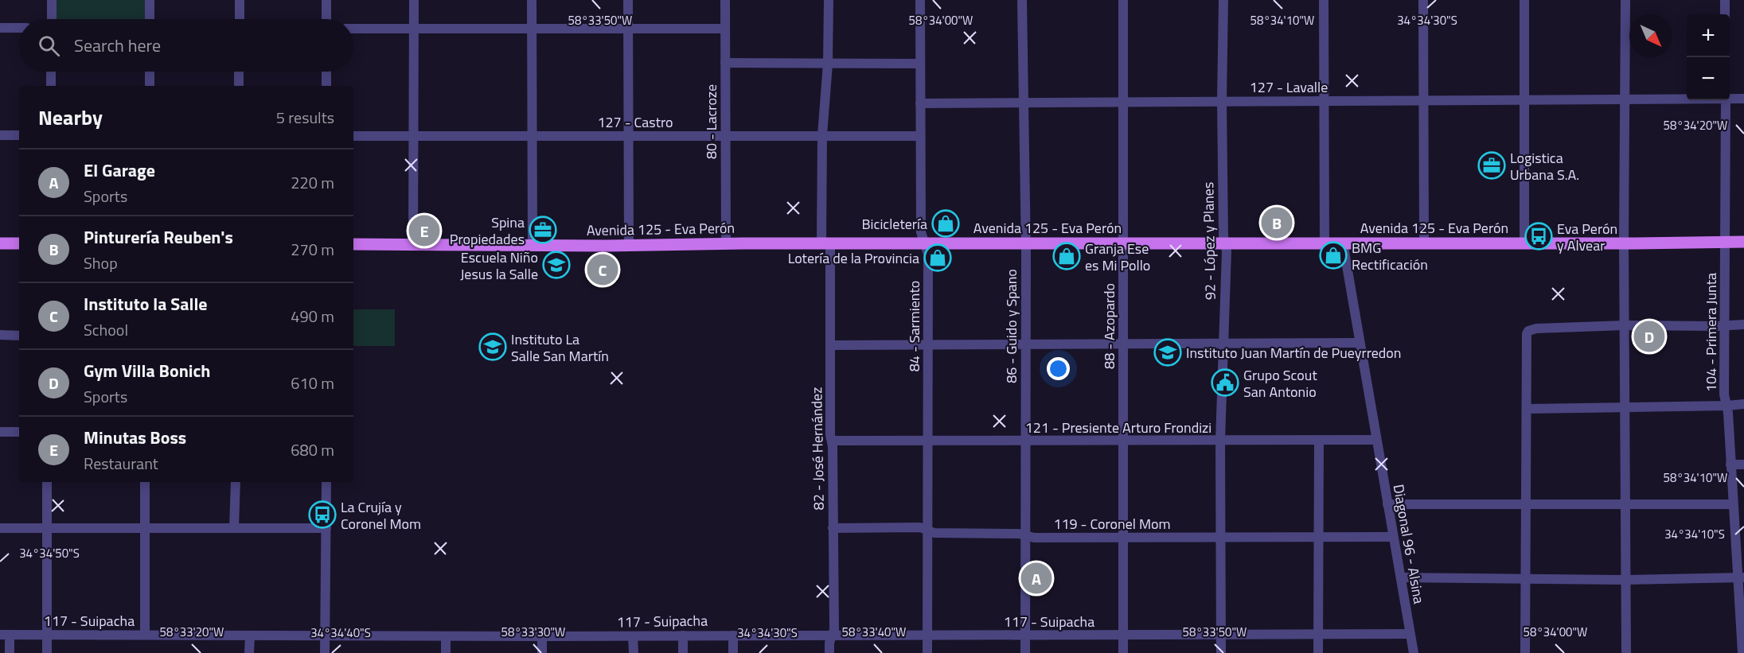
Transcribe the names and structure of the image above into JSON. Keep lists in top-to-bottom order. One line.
{"streets":{"main road":["Avenida 125 - Eva Perón"],"street":["127 - Lavalle","127 - Castro","80 - Lacroze","92 - López y Planes","84 - Sarmiento","86 - Guido y Spano","88 - Azopardo","104 - Primera Junta","121 - Presiente Arturo Frondizi","82 - José Hernández","119 - Coronel Mom","Diagonal 96 - Alsina","117 - Suipacha"]},"crossings":[["127 - Lavalle","92 - López y Planes"],["127 - Lavalle","84 - Sarmiento"],["127 - Lavalle","86 - Guido y Spano"],["127 - Lavalle","88 - Azopardo"],["127 - Castro","80 - Lacroze"],["127 - Castro","84 - Sarmiento"],["127 - Castro","82 - José Hernández"],["80 - Lacroze","Avenida 125 - Eva Perón"],["Avenida 125 - Eva Perón","92 - López y Planes"],["Avenida 125 - Eva Perón","84 - Sarmiento"],["Avenida 125 - Eva Perón","86 - Guido y Spano"],["Avenida 125 - Eva Perón","88 - Azopardo"],["Avenida 125 - Eva Perón","104 - Primera Junta"],["Avenida 125 - Eva Perón","82 - José Hernández"],["Avenida 125 - Eva Perón","Diagonal 96 - Alsina"],["92 - López y Planes","121 - Presiente Arturo Frondizi"],["92 - López y Planes","119 - Coronel Mom"],["92 - López y Planes","117 - Suipacha"],["84 - Sarmiento","121 - Presiente Arturo Frondizi"],["84 - Sarmiento","119 - Coronel Mom"],["84 - Sarmiento","117 - Suipacha"],["86 - Guido y Spano","121 - Presiente Arturo Frondizi"],["86 - Guido y Spano","119 - Coronel Mom"],["86 - Guido y Spano","117 - Suipacha"],["88 - Azopardo","121 - Presiente Arturo Frondizi"],["88 - Azopardo","119 - Coronel Mom"],["88 - Azopardo","117 - Suipacha"],["121 - Presiente Arturo Frondizi","82 - José Hernández"],["121 - Presiente Arturo Frondizi","Diagonal 96 - Alsina"],["82 - José Hernández","119 - Coronel Mom"],["82 - José Hernández","117 - Suipacha"],["119 - Coronel Mom","Diagonal 96 - Alsina"],["Diagonal 96 - Alsina","117 - Suipacha"]],"places":{"office":["Logistica Urbana S.A.","Spina Propiedades"],"shop":["Bicicletería","BMG Rectificación","Granja Ese es Mi Pollo","Lotería de la Provincia"],"bus stop":["Eva Perón y Alvear","La Crujía y Coronel Mom"],"school or university":["Escuela Niño Jesus la Salle","Instituto La Salle San Martín","Instituto Juan Martín de Pueyrredon"],"public building":["Grupo Scout San Antonio"]},"north":"bottom right","page":{"map_buttons":["+","−"],"search":"Search here","heading":["Nearby","5 results"],"list":[{"mark":"A","name":"El Garage","note":"Sports","value":"220 m"},{"mark":"B","name":"Pinturería Reuben's","note":"Shop","value":"270 m"},{"mark":"C","name":"Instituto la Salle","note":"School","value":"490 m"},{"mark":"D","name":"Gym Villa Bonich","note":"Sports","value":"610 m"},{"mark":"E","name":"Minutas Boss","note":"Restaurant","value":"680 m"}],"pins":["B","E","C","D","A"]},"coordinates":["34°34'30\"S","58°33'50\"W","58°34'00\"W","58°34'10\"W","58°34'20\"W","34°34'10\"S","34°34'50\"S","58°33'20\"W","58°33'30\"W","58°33'40\"W","34°34'40\"S"]}
